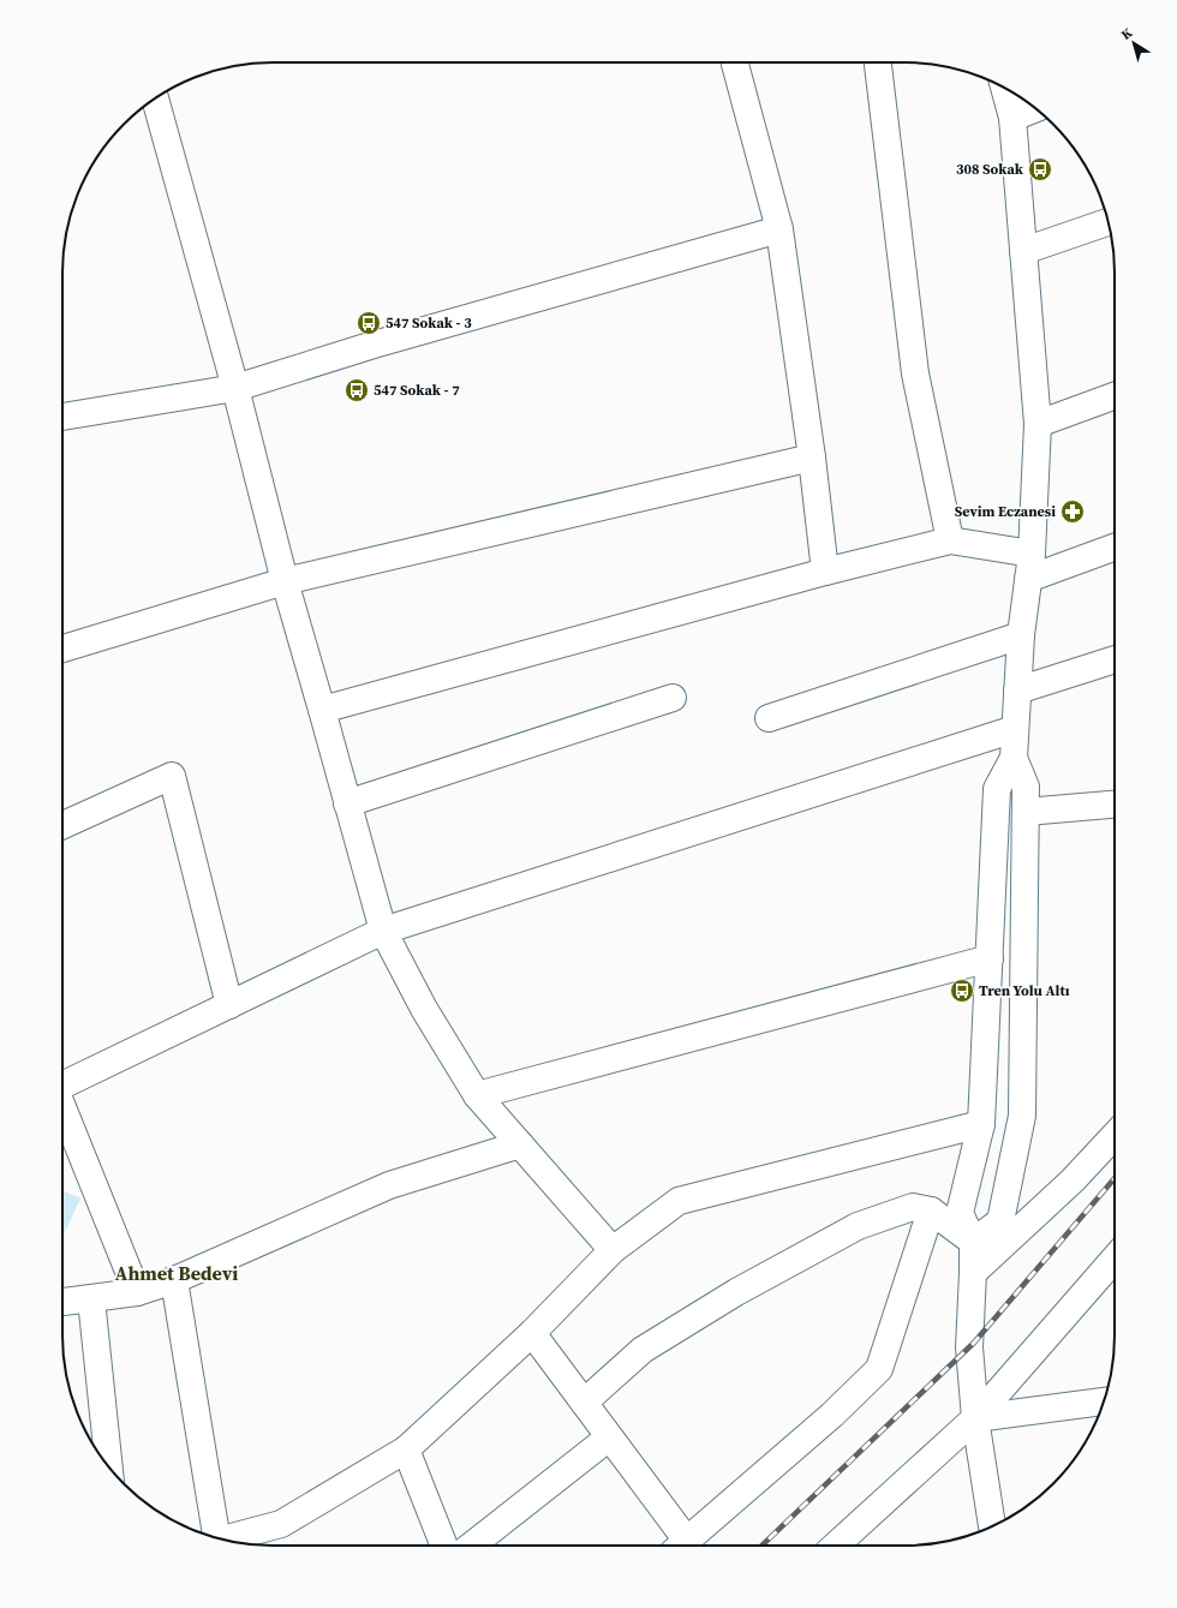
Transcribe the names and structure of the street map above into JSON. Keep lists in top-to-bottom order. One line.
{"districts":["Ahmet Bedevi"],"places":{"bus stop":["308 Sokak","547 Sokak - 3","547 Sokak - 7","Tren Yolu Altı"],"pharmacy":["Sevim Eczanesi"]},"north":"top left"}
